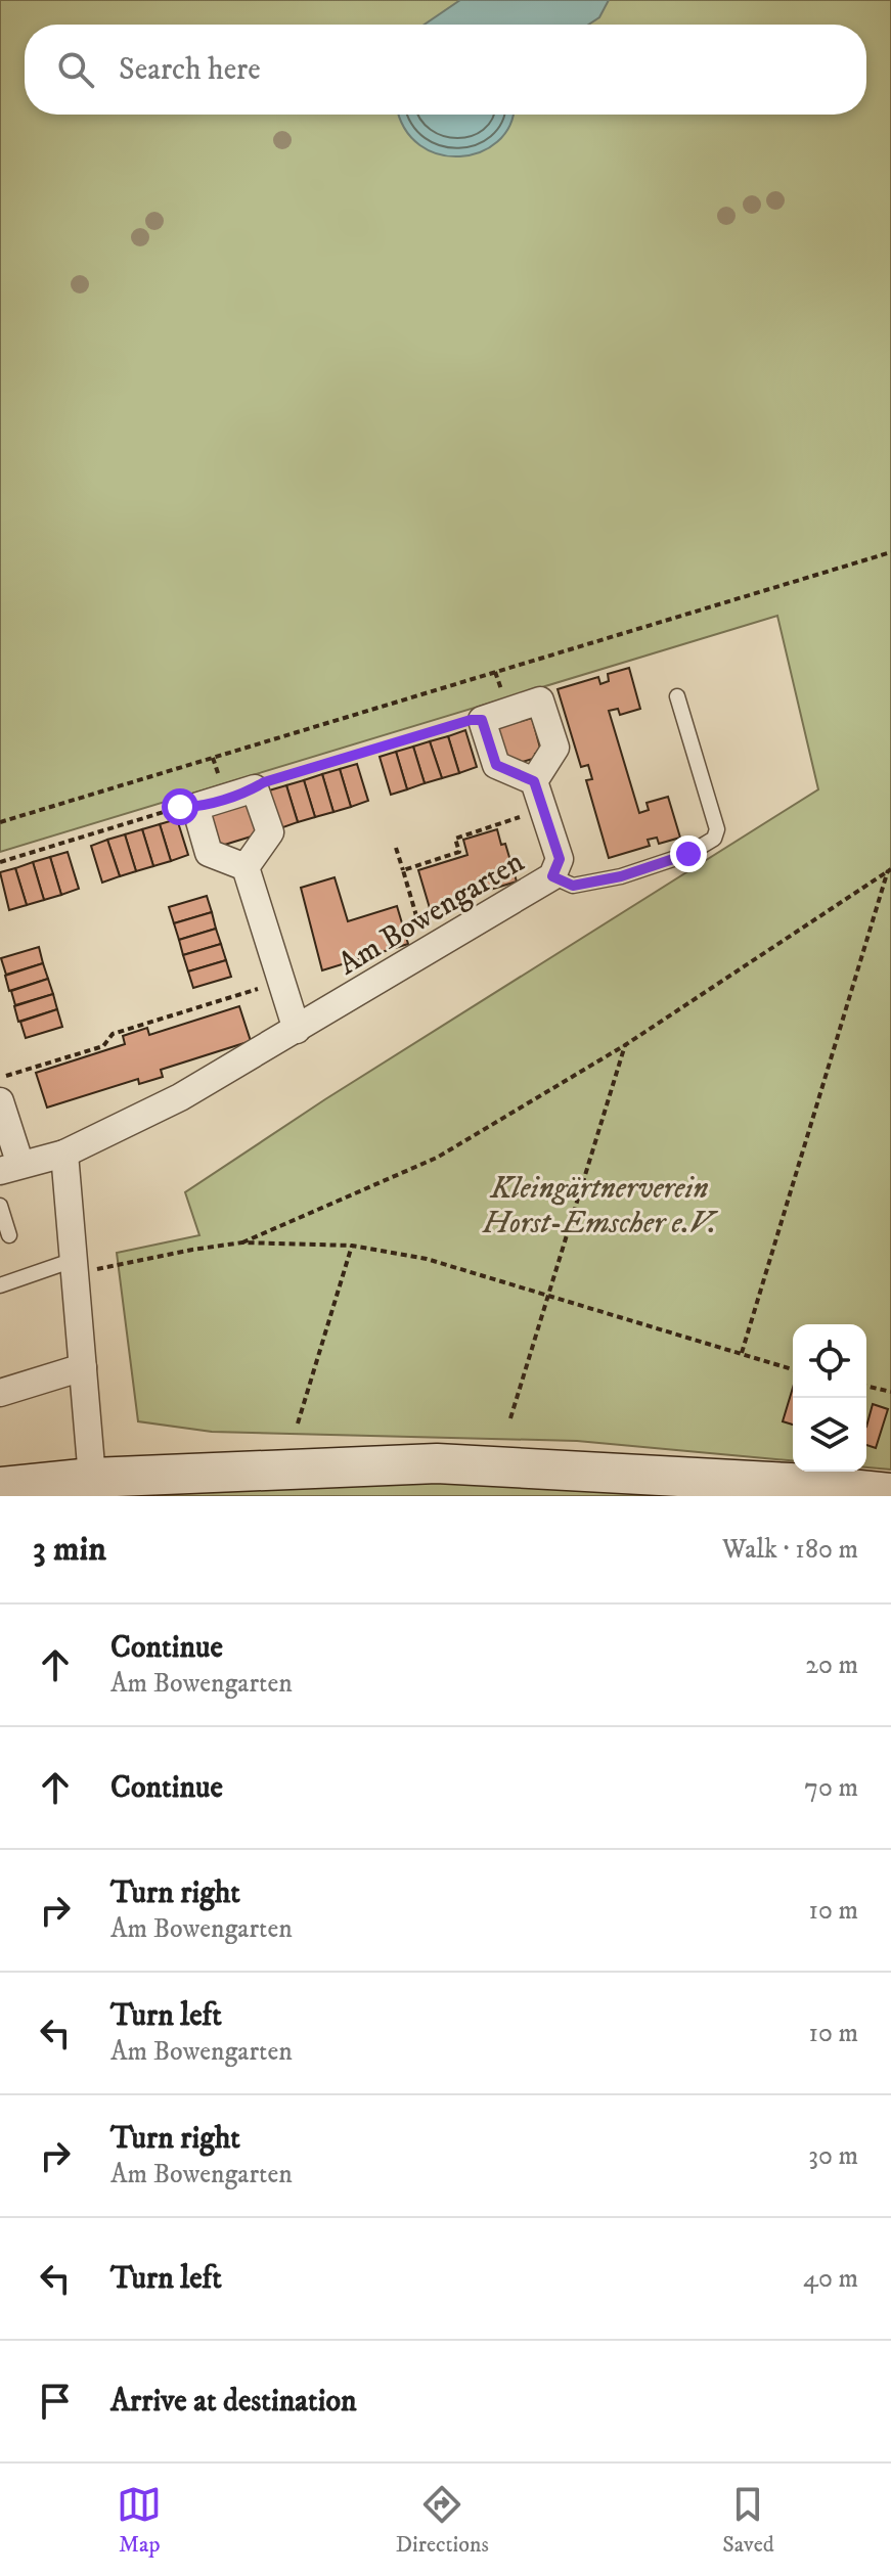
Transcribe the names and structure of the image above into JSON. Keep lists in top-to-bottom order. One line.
{"streets":{"street":["Am Bowengarten"]},"parks":["Kleingärtnerverein Horst-Emscher e.V."],"page":{"search":"Search here","heading":["3 min","Walk · 180 m"],"list":[["Continue","Am Bowengarten","20 m"],["Continue","70 m"],["Turn right","Am Bowengarten","10 m"],["Turn left","Am Bowengarten","10 m"],["Turn right","Am Bowengarten","30 m"],["Turn left","40 m"],"Arrive at destination"],"nav":["Map","Directions","Saved"]}}
